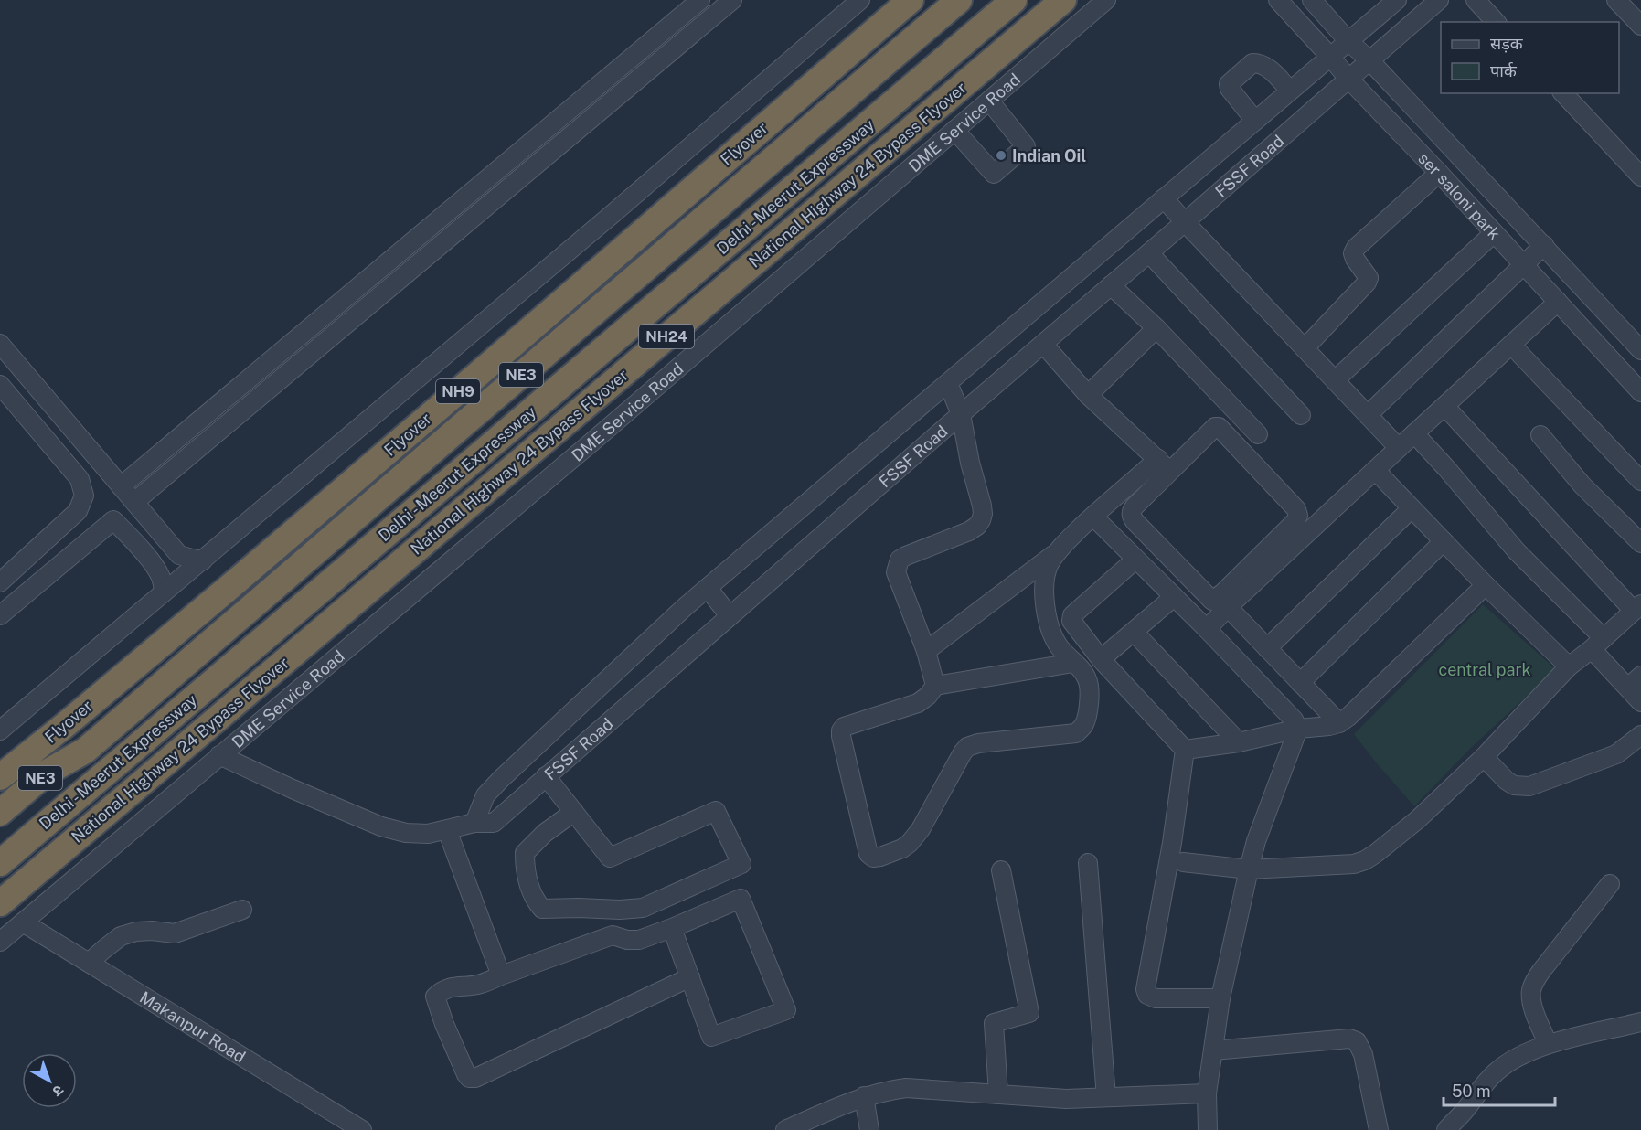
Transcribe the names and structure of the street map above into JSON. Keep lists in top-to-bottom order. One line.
{"streets":{"highway":["Flyover","National Highway 24 Bypass Flyover","Delhi - Meerut Expressway","NH24","NE3","NH9"],"street":["DME Service Road","FSSF Road","ser saloni park","Makanpur Road"]},"crossings":[["DME Service Road","FSSF Road"],["DME Service Road","Makanpur Road"],["FSSF Road","ser saloni park"]],"parks":["central park"],"places":["Indian Oil"],"legend":["सड़क","पार्क"],"scale_bar":"50 m","north":"bottom right"}
